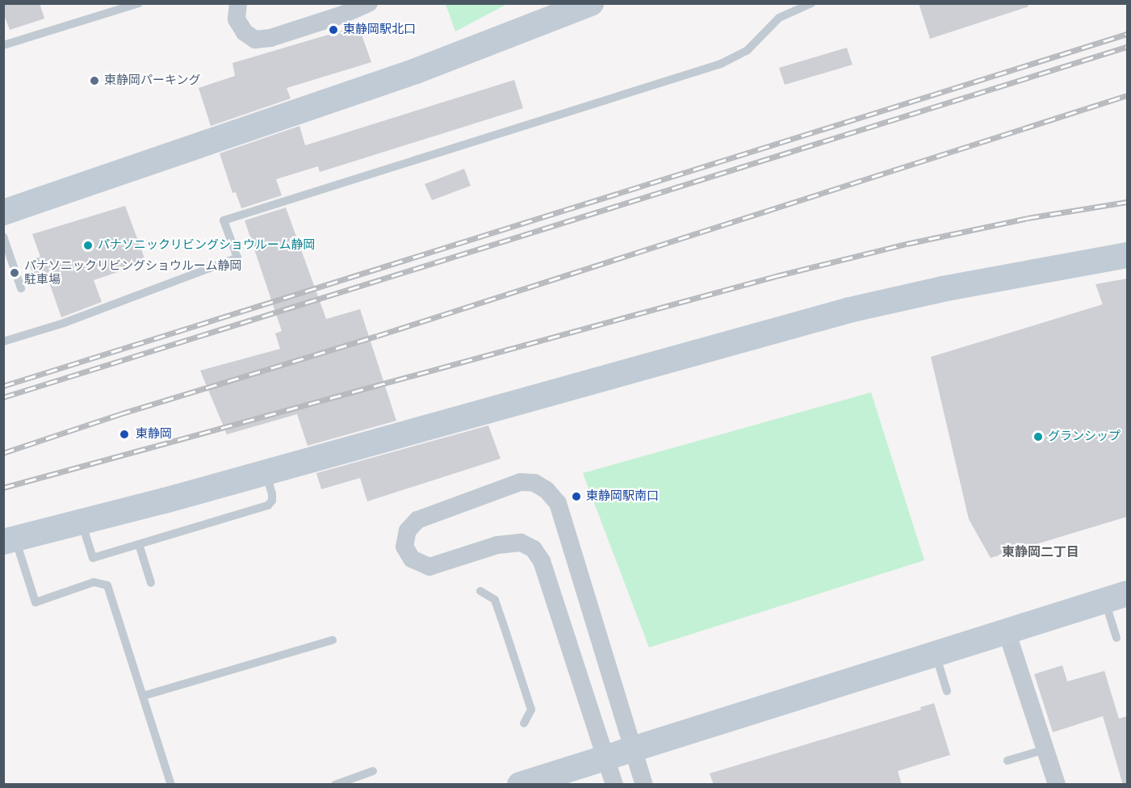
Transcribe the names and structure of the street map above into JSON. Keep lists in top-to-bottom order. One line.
{"districts":["東静岡二丁目"],"places":["東静岡駅北口","東静岡パーキング","パナソニックリビングショウルーム静岡","パナソニックリビングショウルーム静岡 駐車場","東静岡","グランシップ","東静岡駅南口"]}
